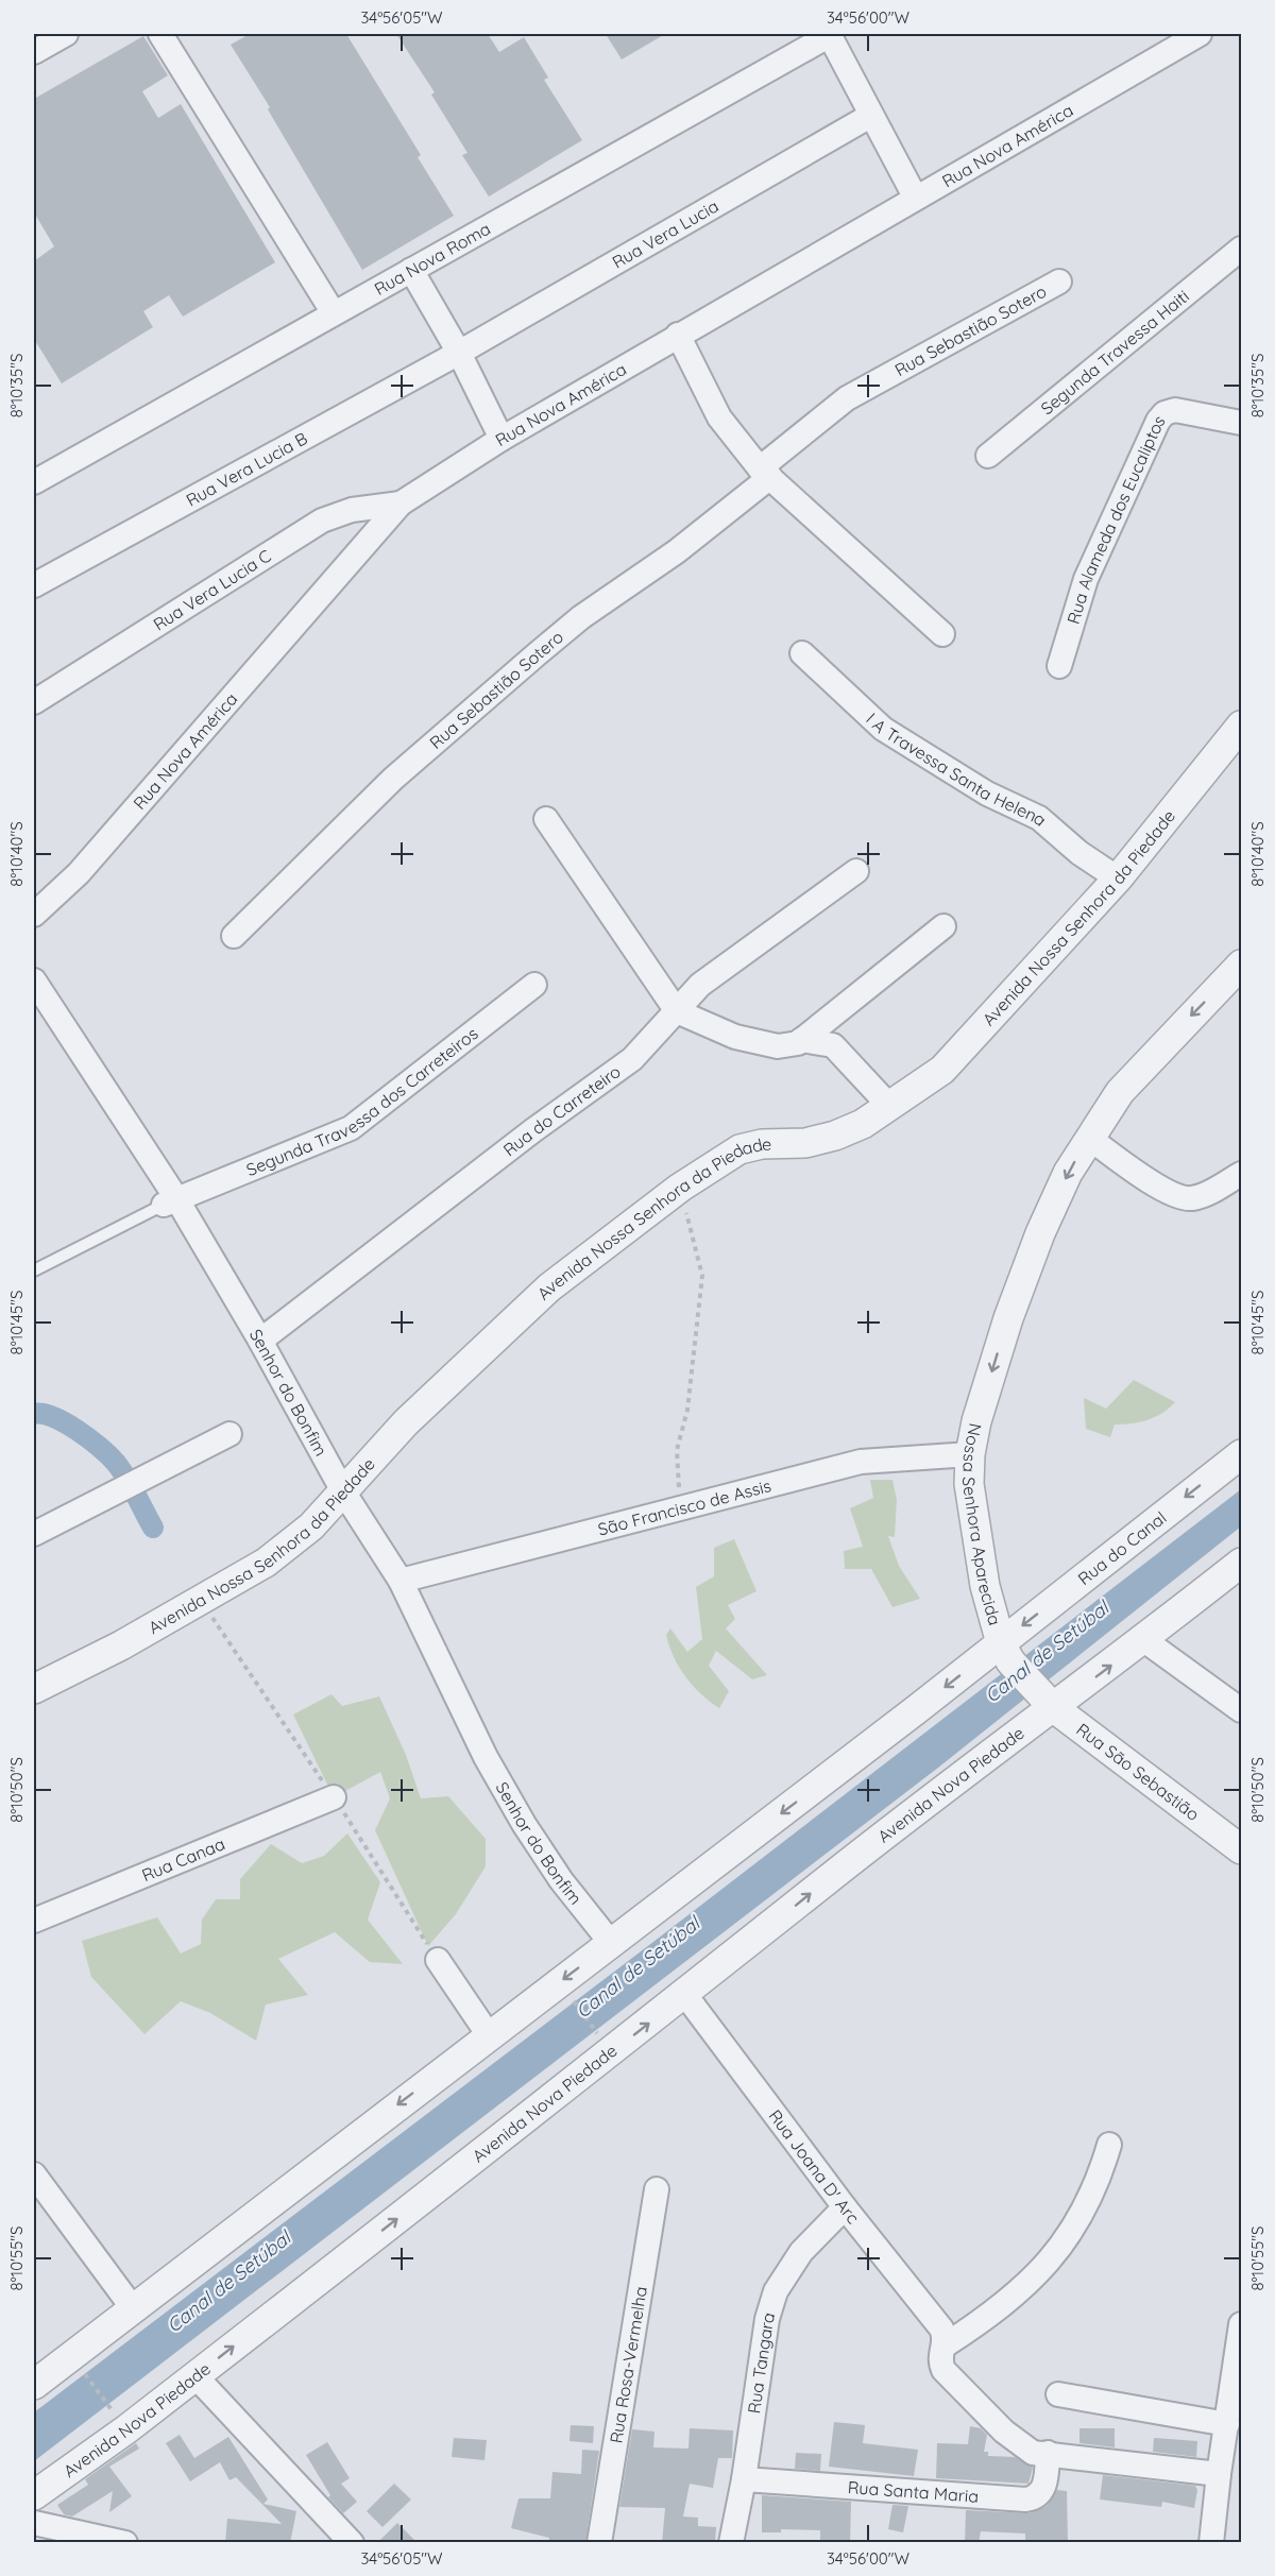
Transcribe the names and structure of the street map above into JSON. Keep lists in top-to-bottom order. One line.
{"streets":{"street":["Rua Nova América","Rua Vera Lucia","Rua Nova Roma","Rua Sebastião Sotero","Segunda Travessa Haiti","Rua Vera Lucia B","Rua Alameda dos Eucaliptos","Rua Vera Lucia C","I A Travessa Santa Helena","Avenida Nossa Senhora da Piedade","Segunda Travessa dos Carreteiros","Rua do Carreteiro","Senhor do Bonfim","São Francisco de Assis","Nossa Senhora Aparecida","Rua do Canal","Rua São Sebastião","Avenida Nova Piedade","Rua Canaa","Rua Joana D' Arc","Rua Tangara","Rua Rosa-Vermelha","Rua Santa Maria"]},"crossings":[["Rua Nova América","Rua Vera Lucia C"],["Rua Vera Lucia","Rua Vera Lucia B"],["I A Travessa Santa Helena","Avenida Nossa Senhora da Piedade"],["Avenida Nossa Senhora da Piedade","Senhor do Bonfim"],["Segunda Travessa dos Carreteiros","Senhor do Bonfim"],["Rua do Carreteiro","Senhor do Bonfim"],["Senhor do Bonfim","São Francisco de Assis"],["São Francisco de Assis","Nossa Senhora Aparecida"],["Nossa Senhora Aparecida","Rua do Canal"],["Nossa Senhora Aparecida","Rua São Sebastião"],["Nossa Senhora Aparecida","Avenida Nova Piedade"],["Rua São Sebastião","Avenida Nova Piedade"],["Avenida Nova Piedade","Rua Joana D' Arc"],["Rua Joana D' Arc","Rua Tangara"],["Rua Joana D' Arc","Rua Santa Maria"],["Rua Tangara","Rua Santa Maria"]],"one_way":["Nossa Senhora Aparecida"],"water":["Canal de Setúbal"],"coordinates":["34°56'05\"W","34°56'00\"W","8°10'35\"S","8°10'40\"S","8°10'45\"S","8°10'50\"S","8°10'55\"S"]}
